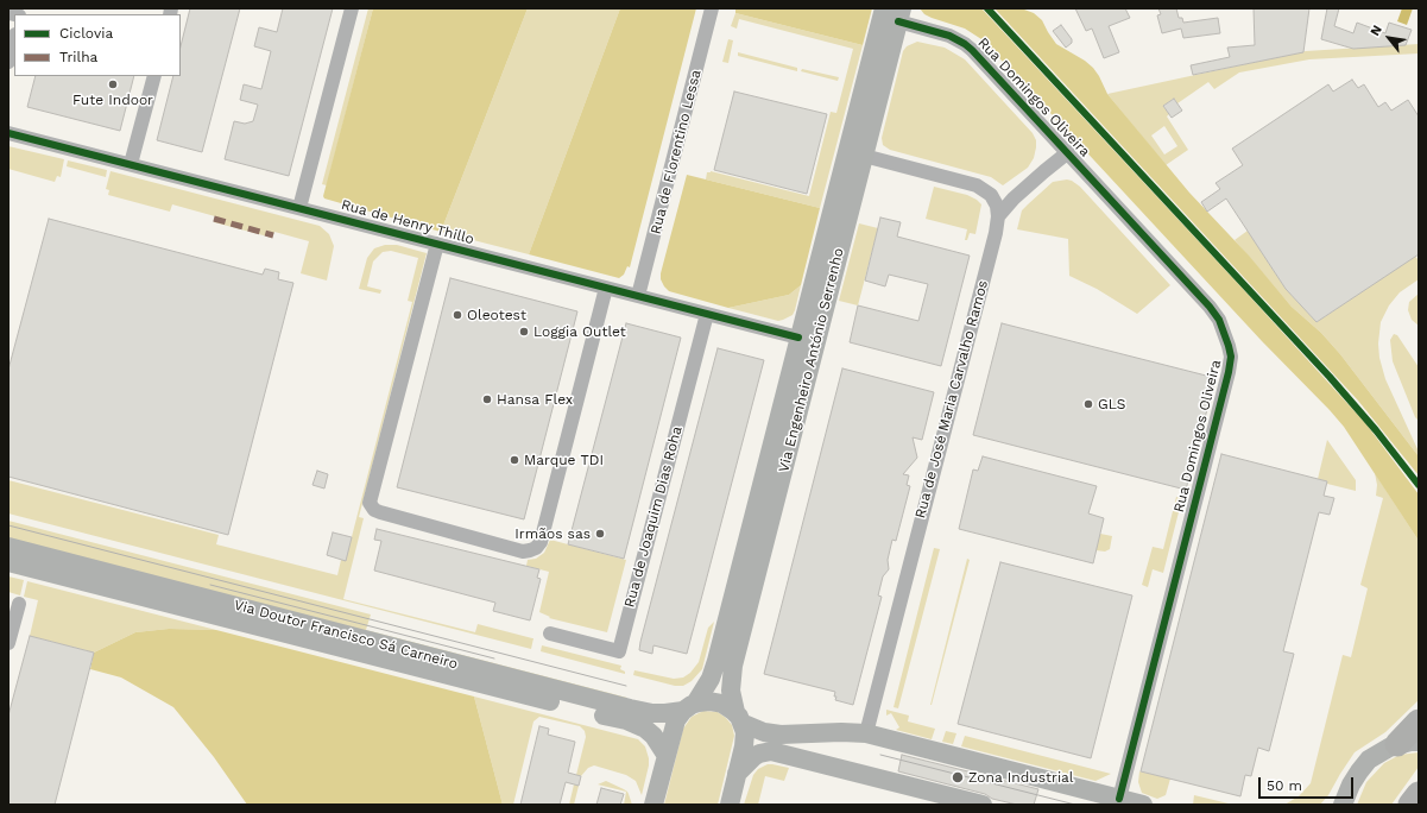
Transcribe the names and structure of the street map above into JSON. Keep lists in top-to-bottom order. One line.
{"streets":{"main road":["Via Engenheiro António Serrenho","Via Doutor Francisco Sá Carneiro"],"street":["Rua Domingos Oliveira","Rua de Florentino Lessa","Rua de Henry Thillo","Rua de José Maria Carvalho Ramos","Rua de Joaquim Dias Roha"]},"crossings":[["Rua Domingos Oliveira","Via Engenheiro António Serrenho"],["Rua Domingos Oliveira","Via Doutor Francisco Sá Carneiro"],["Rua de Florentino Lessa","Rua de Henry Thillo"],["Rua de Henry Thillo","Via Engenheiro António Serrenho"],["Rua de Henry Thillo","Rua de Joaquim Dias Roha"],["Via Engenheiro António Serrenho","Rua de José Maria Carvalho Ramos"],["Via Engenheiro António Serrenho","Via Doutor Francisco Sá Carneiro"],["Rua de José Maria Carvalho Ramos","Via Doutor Francisco Sá Carneiro"]],"places":["Fute Indoor","Oleotest","Loggia Outlet","Hansa Flex","GLS","Marque TDI","Irmãos sas","Zona Industrial"],"legend":["Ciclovia","Trilha"],"scale_bar":"50 m","north":"top left"}
